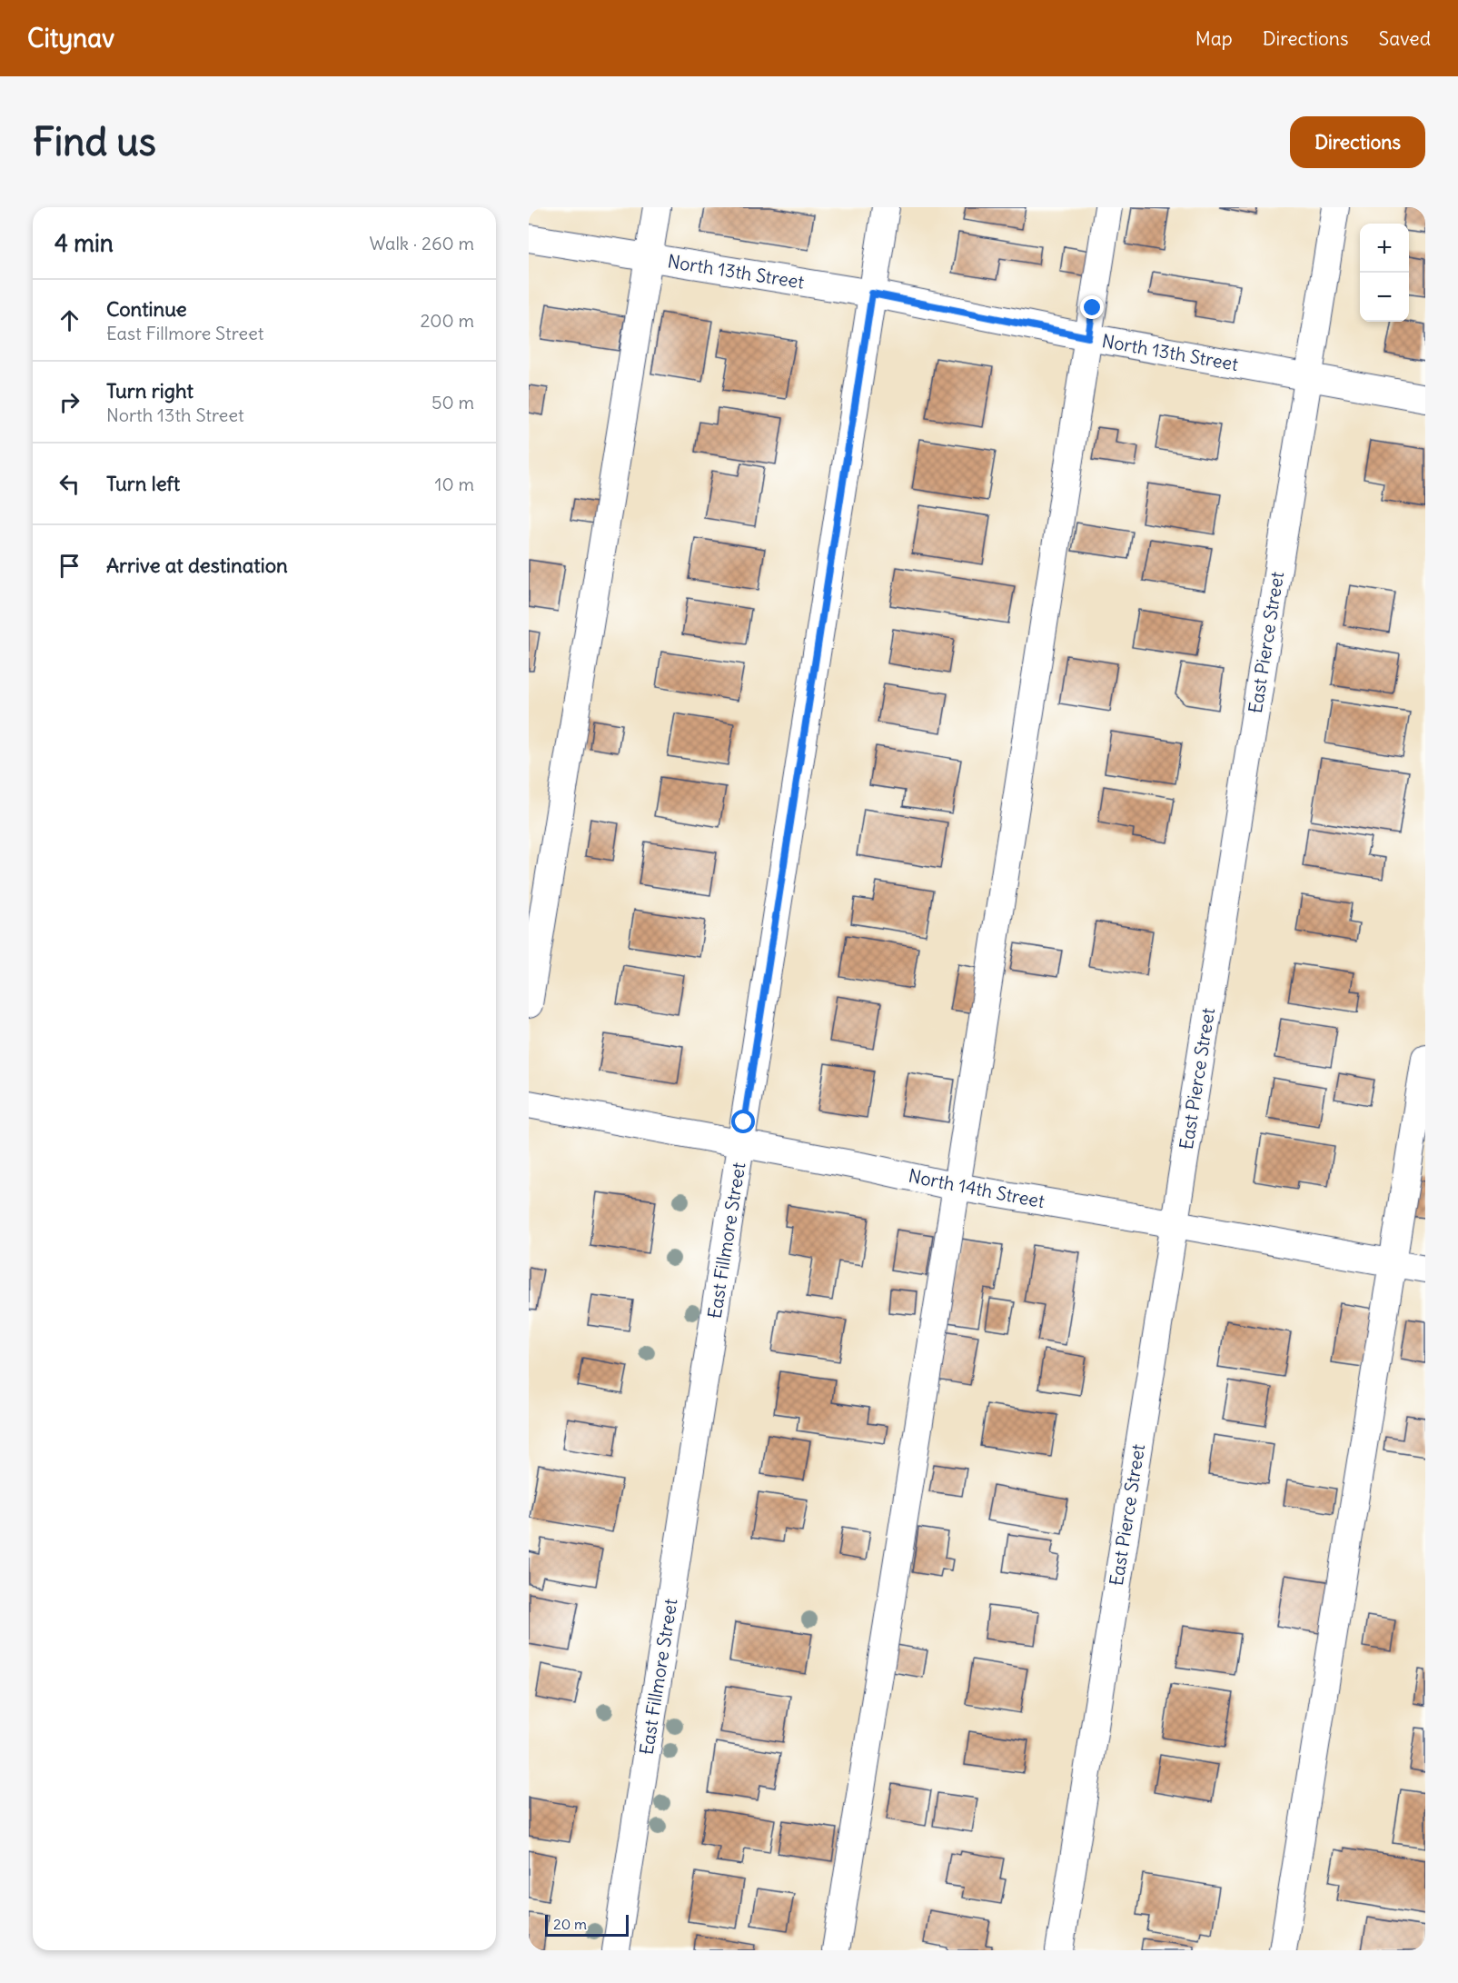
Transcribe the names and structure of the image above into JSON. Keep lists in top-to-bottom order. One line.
{"streets":{"street":["North 13th Street","East Pierce Street","North 14th Street","East Fillmore Street"]},"crossings":[["North 13th Street","East Pierce Street"],["North 13th Street","East Fillmore Street"],["East Pierce Street","North 14th Street"],["North 14th Street","East Fillmore Street"]],"scale_bar":"20 m","page":{"header":"Citynav","nav":["Map","Directions","Saved"],"buttons":"Directions","title":"Find us","heading":["4 min","Walk · 260 m"],"map_buttons":["+","−"],"list":[["Continue","East Fillmore Street","200 m"],["Turn right","North 13th Street","50 m"],["Turn left","10 m"],"Arrive at destination"],"scale":"20 m"}}
